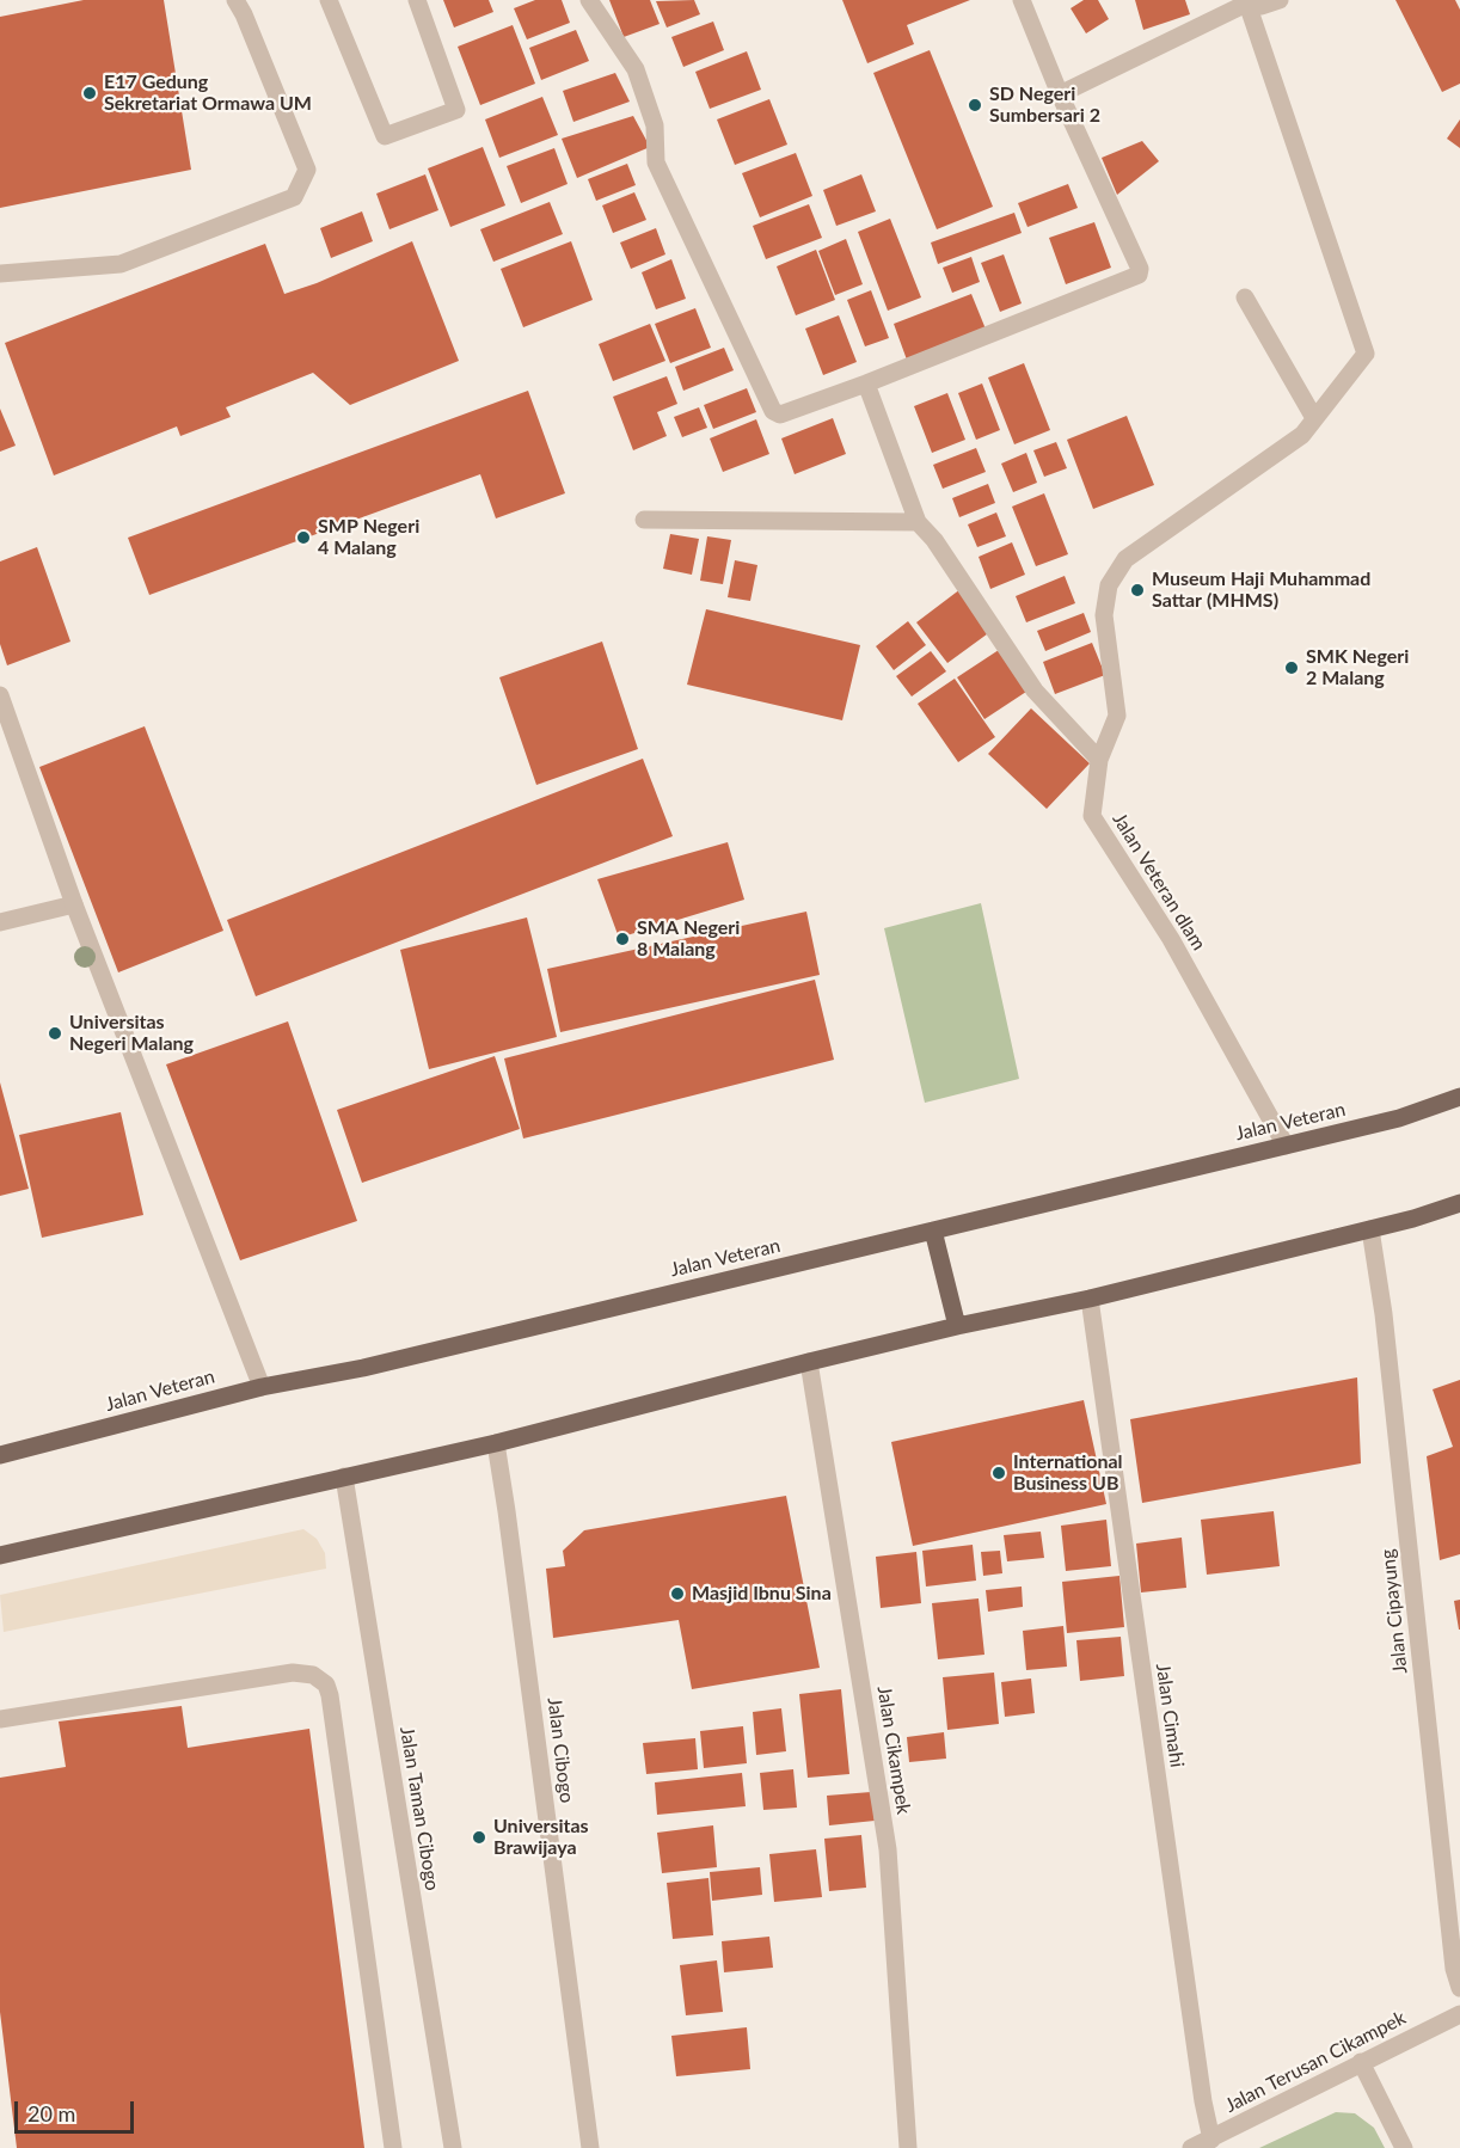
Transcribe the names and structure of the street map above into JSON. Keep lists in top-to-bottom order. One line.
{"streets":{"main road":["Jalan Veteran"],"street":["Jalan Veteran dlam","Jalan Cipayung","Jalan Cimahi","Jalan Cibogo","Jalan Cikampek","Jalan Taman Cibogo","Jalan Terusan Cikampek"]},"crossings":[["Jalan Veteran dlam","Jalan Veteran"],["Jalan Cimahi","Jalan Terusan Cikampek"]],"places":["E17 Gedung Sekretariat Ormawa UM","SD Negeri Sumbersari 2","SMP Negeri 4 Malang","Museum Haji Muhammad Sattar (MHMS)","SMK Negeri 2 Malang","SMA Negeri 8 Malang","Universitas Negeri Malang","International Business UB","Masjid Ibnu Sina","Universitas Brawijaya"],"scale_bar":"20 m"}
